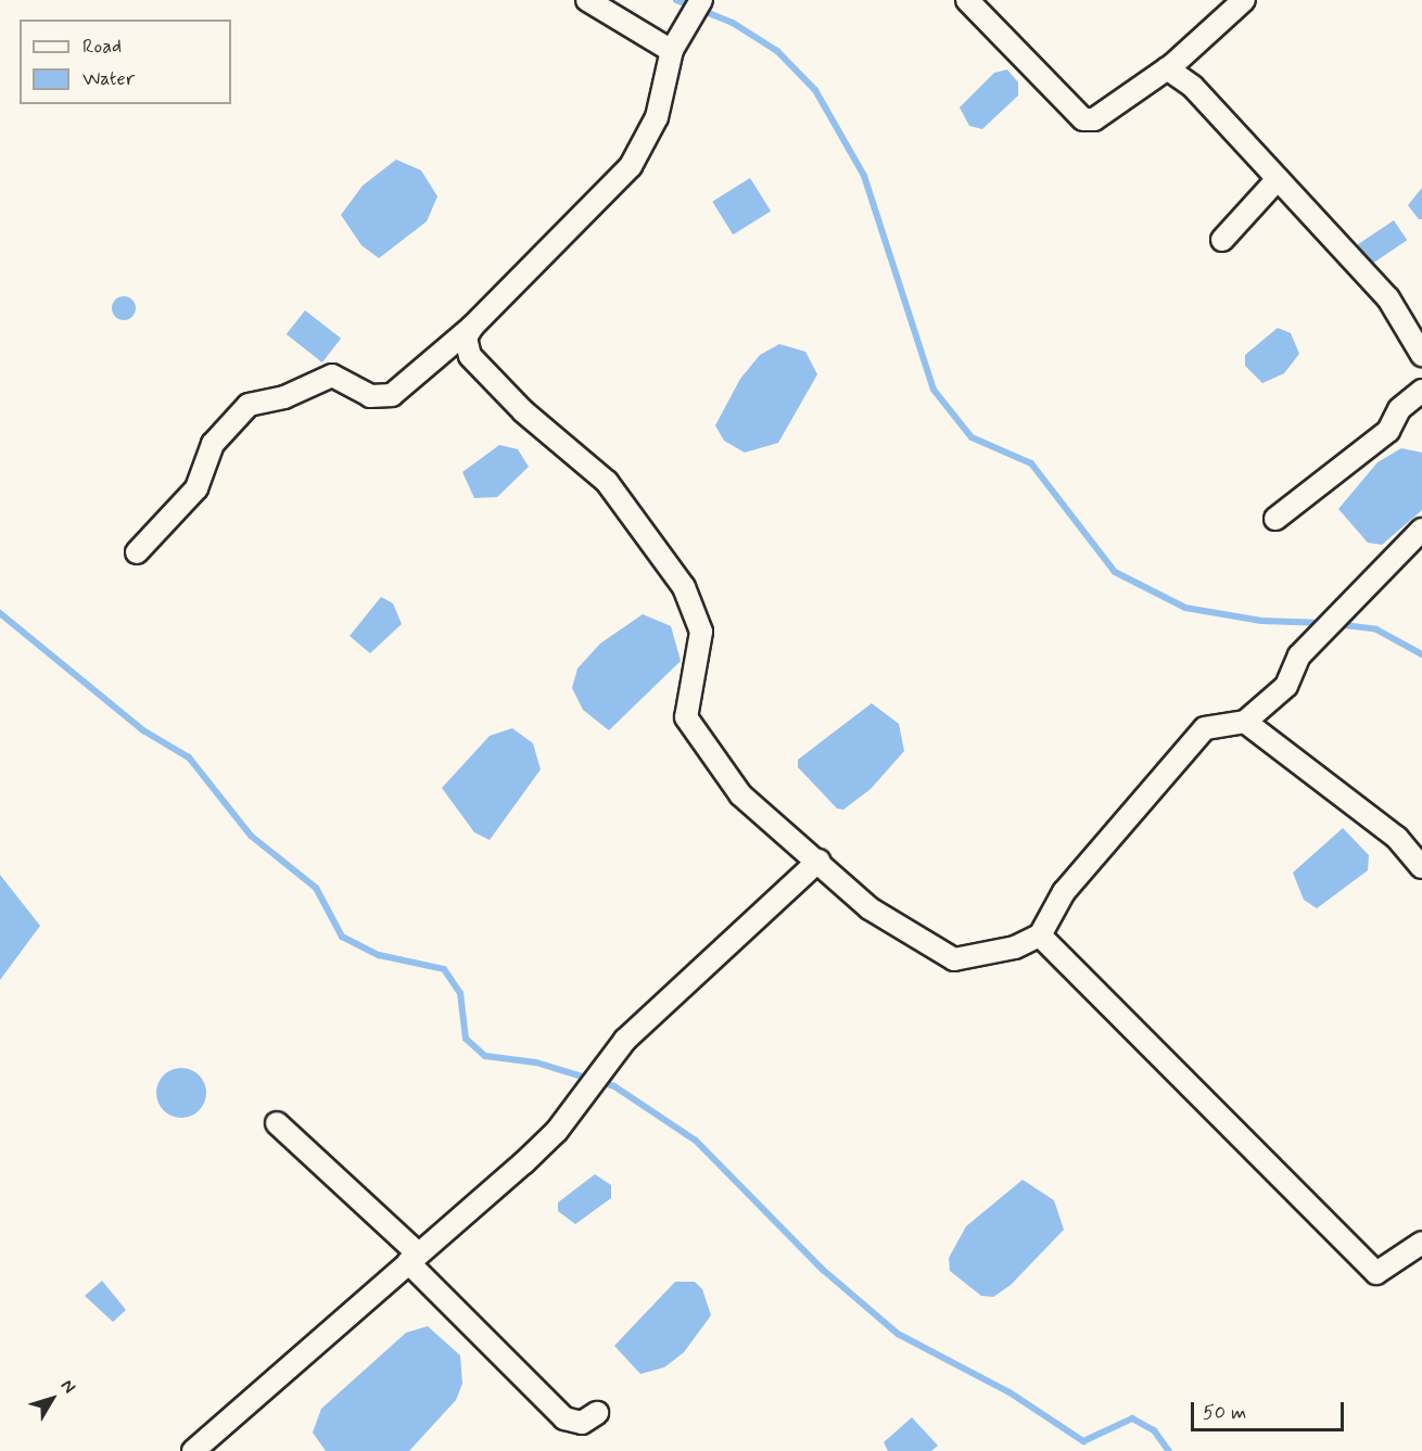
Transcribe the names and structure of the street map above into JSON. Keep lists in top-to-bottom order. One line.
{"legend":["Road","Water"],"scale_bar":"50 m","north":"top right"}
